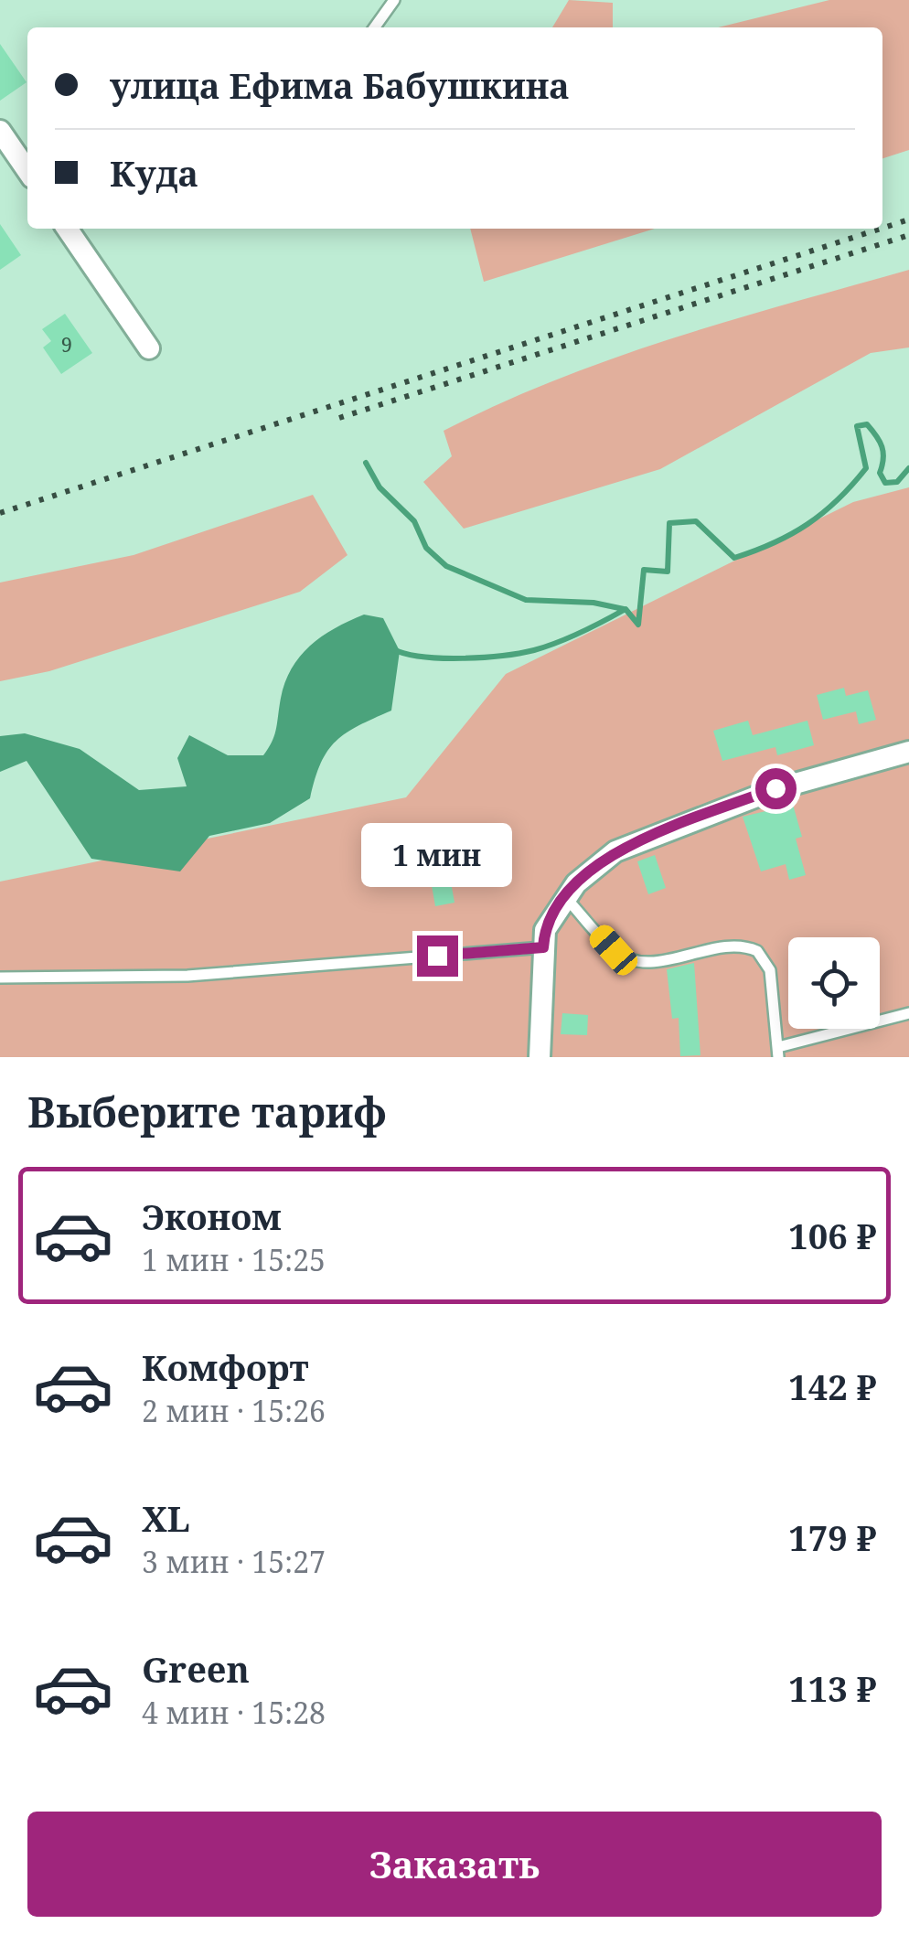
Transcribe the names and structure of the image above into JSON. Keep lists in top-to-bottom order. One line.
{"house_numbers":["9"],"page":{"banner":["улица Ефима Бабушкина","Куда"],"bubble":"1 мин","heading":"Выберите тариф","list":[{"name":"Эконом","note":"1 мин · 15:25","value":"106 ₽"},{"name":"Комфорт","note":"2 мин · 15:26","value":"142 ₽"},{"name":"XL","note":"3 мин · 15:27","value":"179 ₽"},{"name":"Green","note":"4 мин · 15:28","value":"113 ₽"}],"buttons":"Заказать"}}
